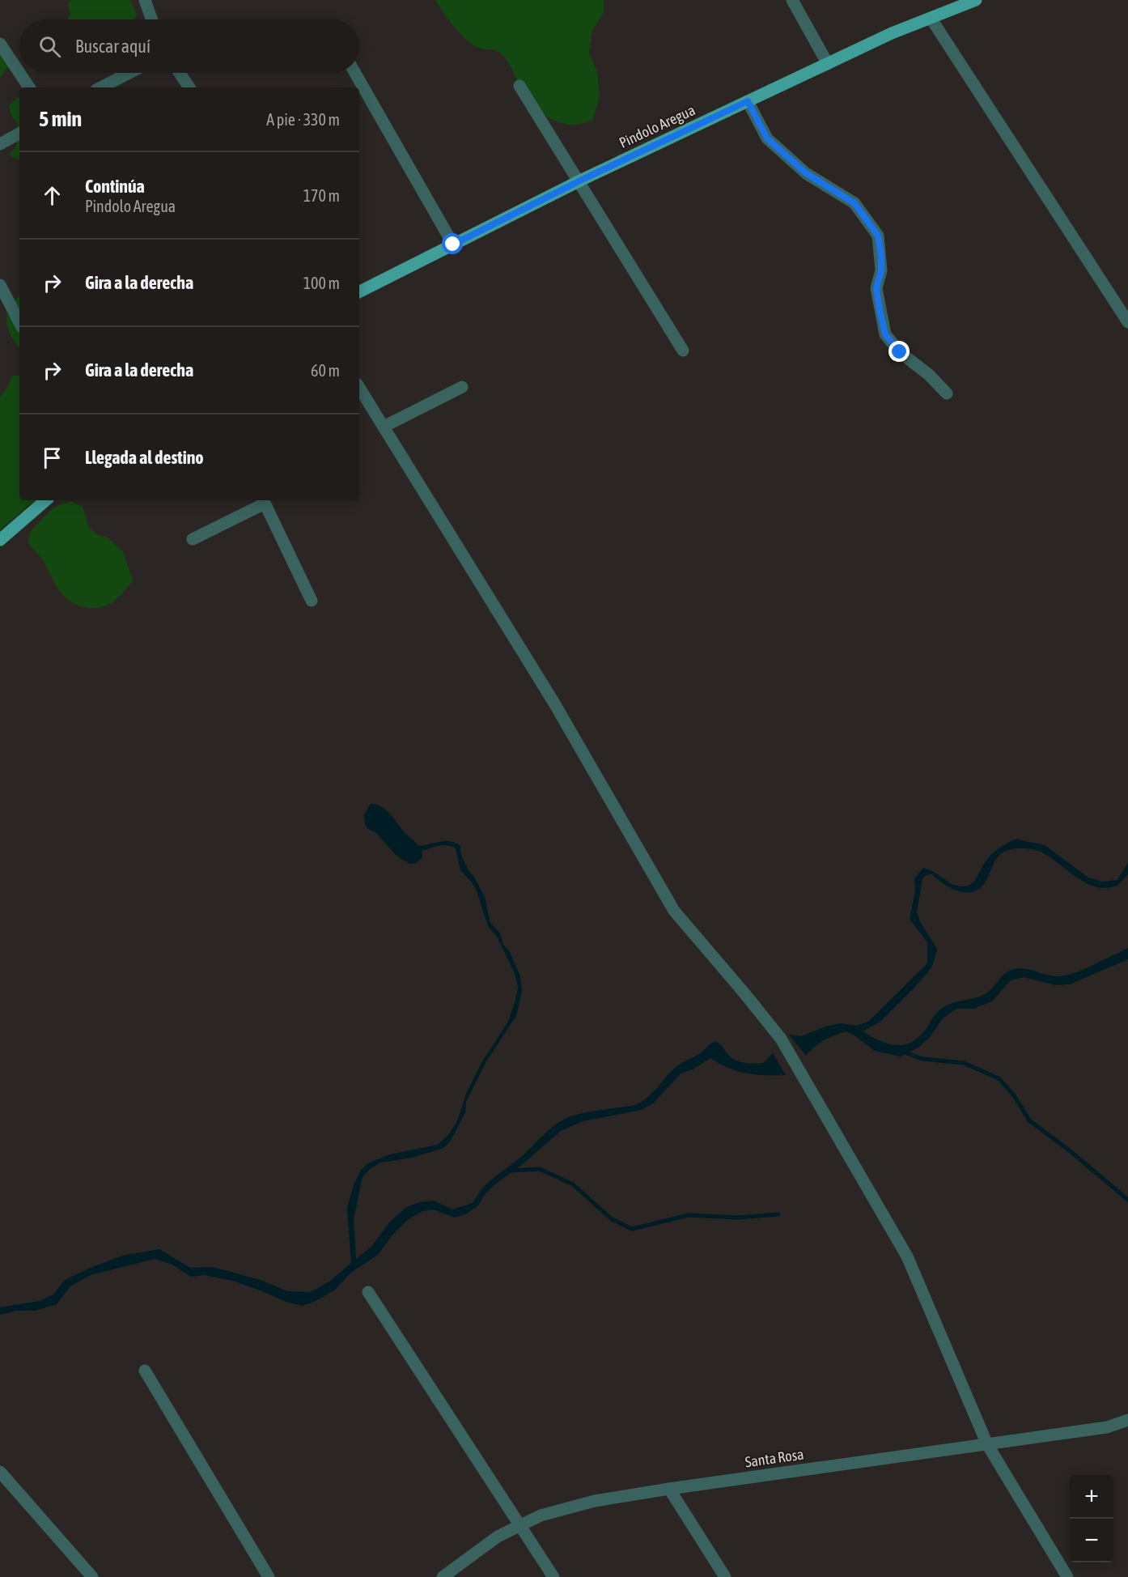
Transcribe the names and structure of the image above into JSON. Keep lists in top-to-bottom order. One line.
{"streets":{"main road":["Pindolo Aregua"],"street":["Santa Rosa"]},"page":{"search":"Buscar aquí","heading":["5 min","A pie · 330 m"],"list":[["Continúa","Pindolo Aregua","170 m"],["Gira a la derecha","100 m"],["Gira a la derecha","60 m"],"Llegada al destino"],"map_buttons":["+","−"]}}
